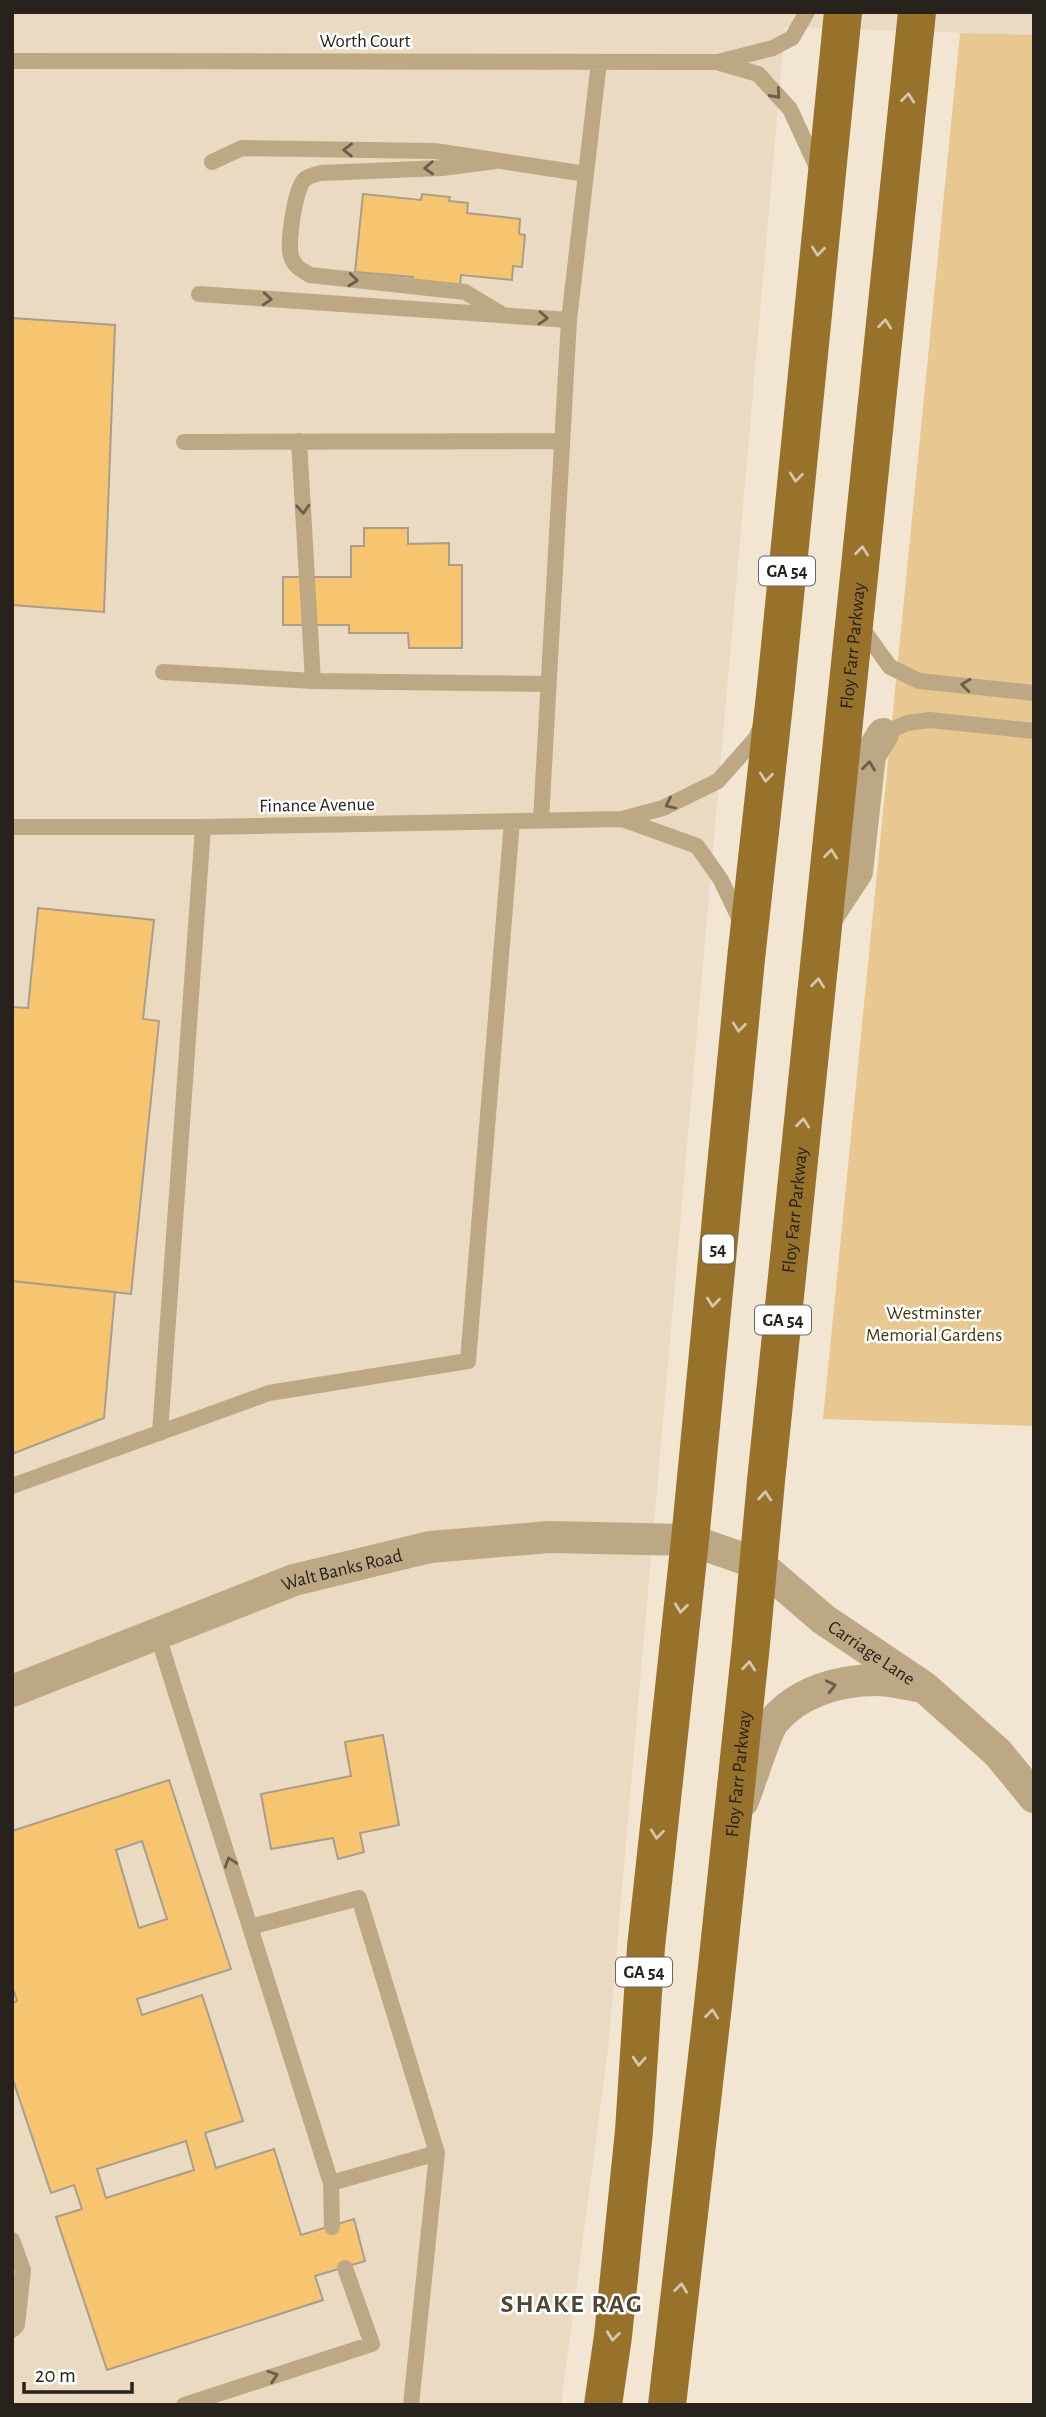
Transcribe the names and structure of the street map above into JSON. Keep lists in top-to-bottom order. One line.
{"streets":{"main road":["GA 54","Floy Farr Parkway","54"],"street":["Walt Banks Road","Carriage Lane"],"lane":["Worth Court","Finance Avenue"]},"crossings":[["Worth Court","GA 54"],["GA 54","Finance Avenue"],["GA 54","54"],["GA 54","Walt Banks Road"],["GA 54","Carriage Lane"],["Floy Farr Parkway","Carriage Lane"],["Finance Avenue","54"],["54","Walt Banks Road"],["54","Carriage Lane"],["Walt Banks Road","Carriage Lane"]],"districts":["SHAKE RAG"],"parks":["Westminster Memorial Gardens"],"scale_bar":"20 m"}
